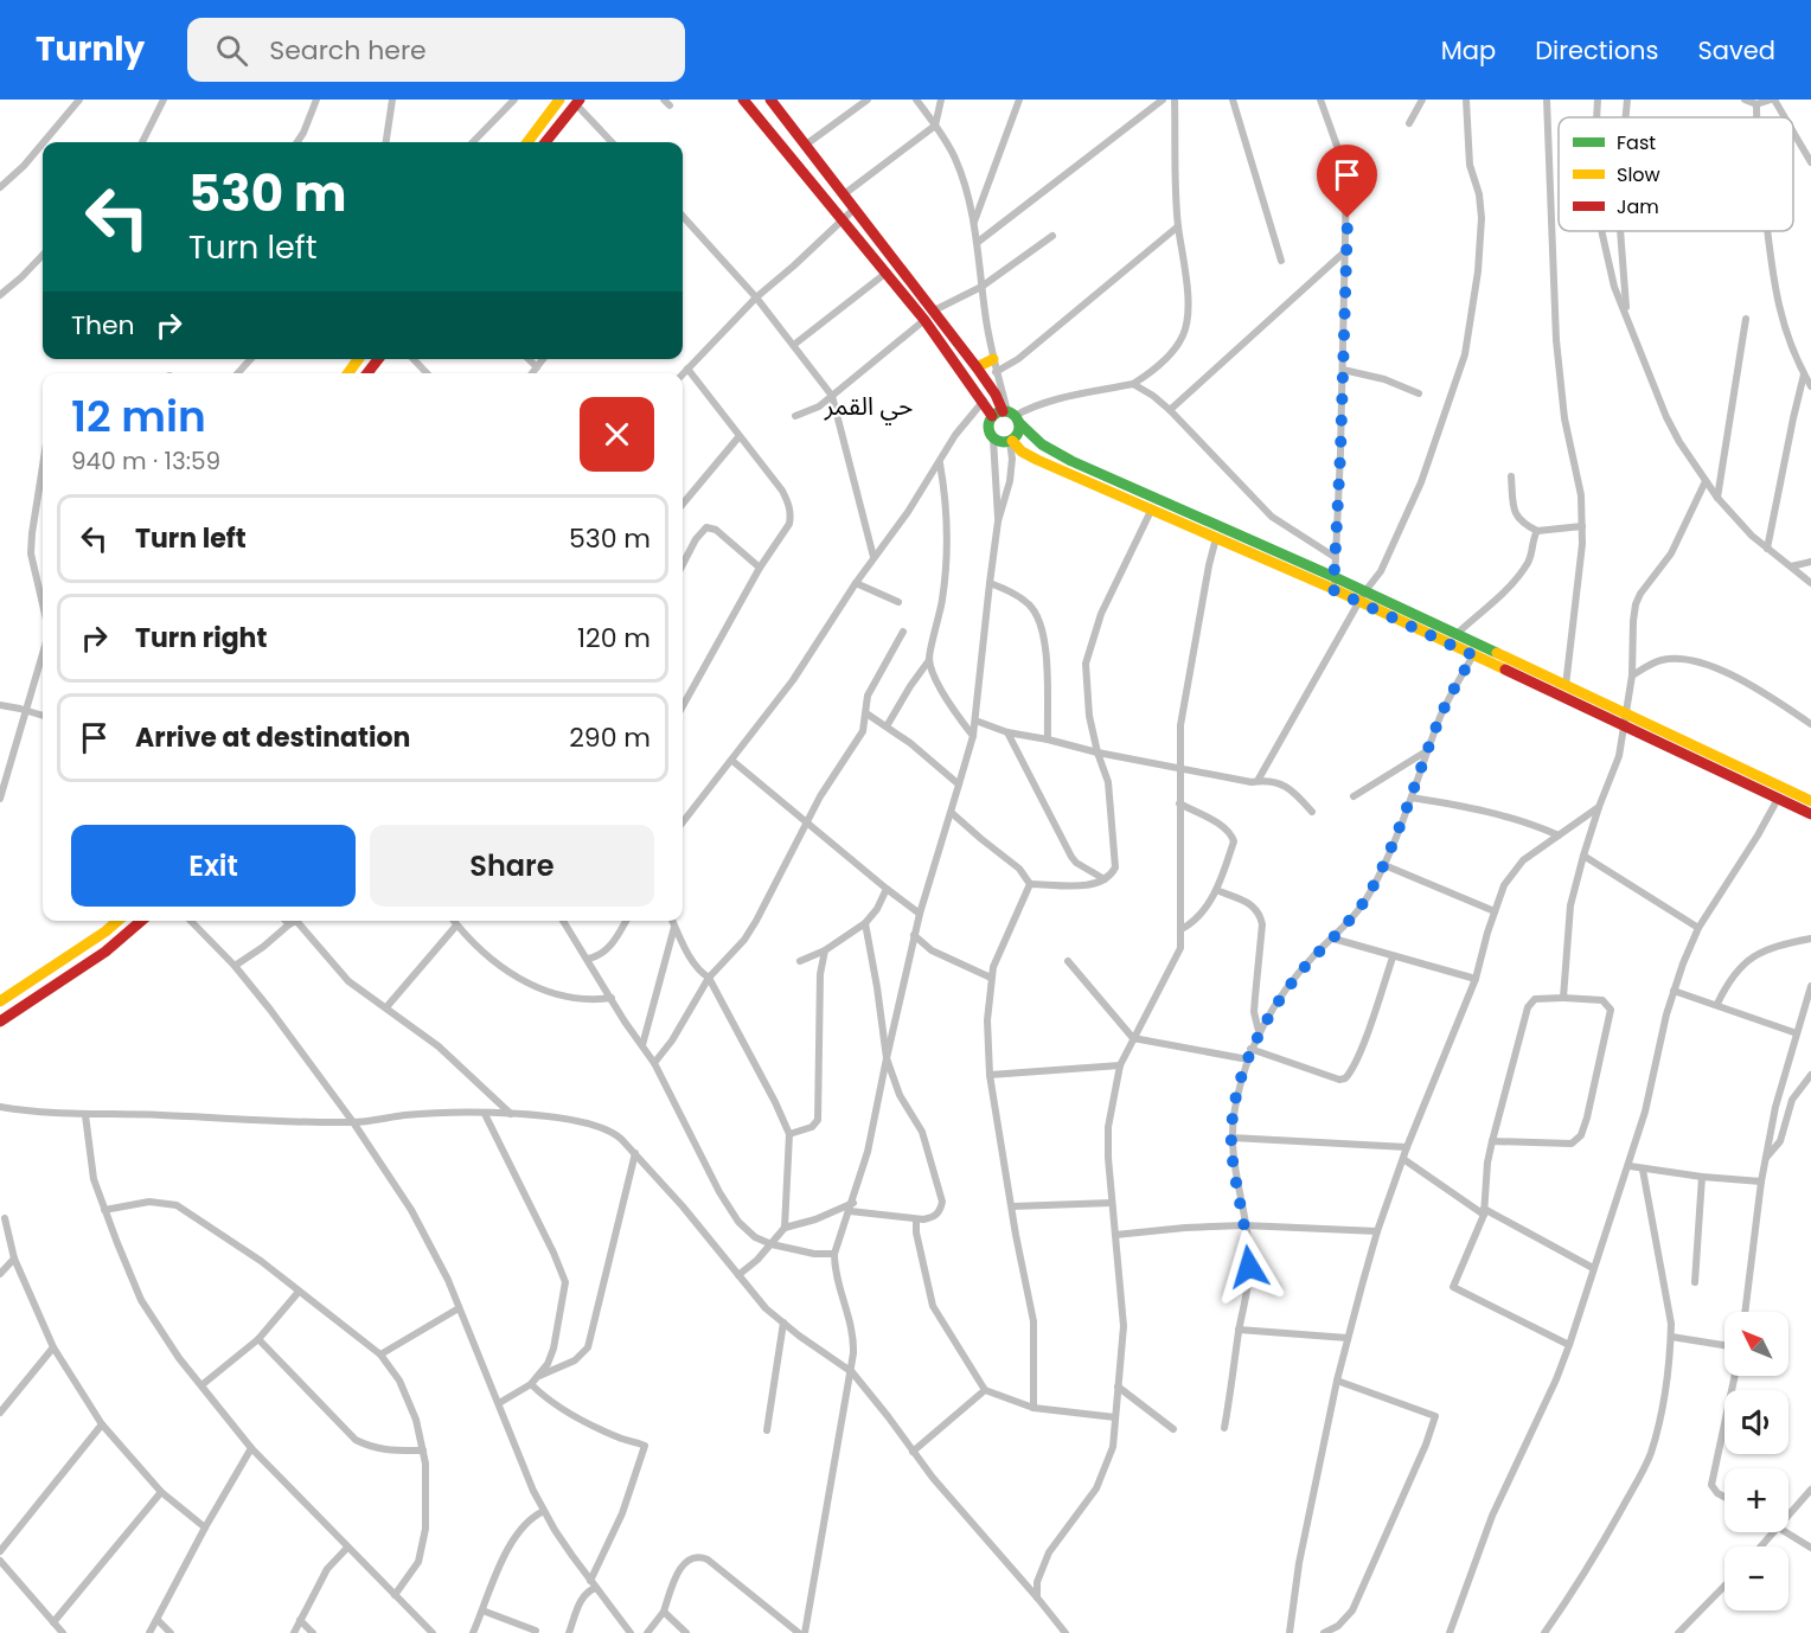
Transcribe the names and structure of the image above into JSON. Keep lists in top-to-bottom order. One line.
{"districts":["حي القمر"],"legend":["Fast","Slow","Jam"],"north":"top left","page":{"header":"Turnly","search":"Search here","nav":["Map","Directions","Saved"],"turn":["530 m","Turn left"],"then":"Then","heading":["12 min","940 m · 13:59"],"list":[{"name":"Turn left","value":"530 m"},{"name":"Turn right","value":"120 m"},{"name":"Arrive at destination","value":"290 m"}],"buttons":["Exit","Share"],"map_buttons":["+","−"]}}
